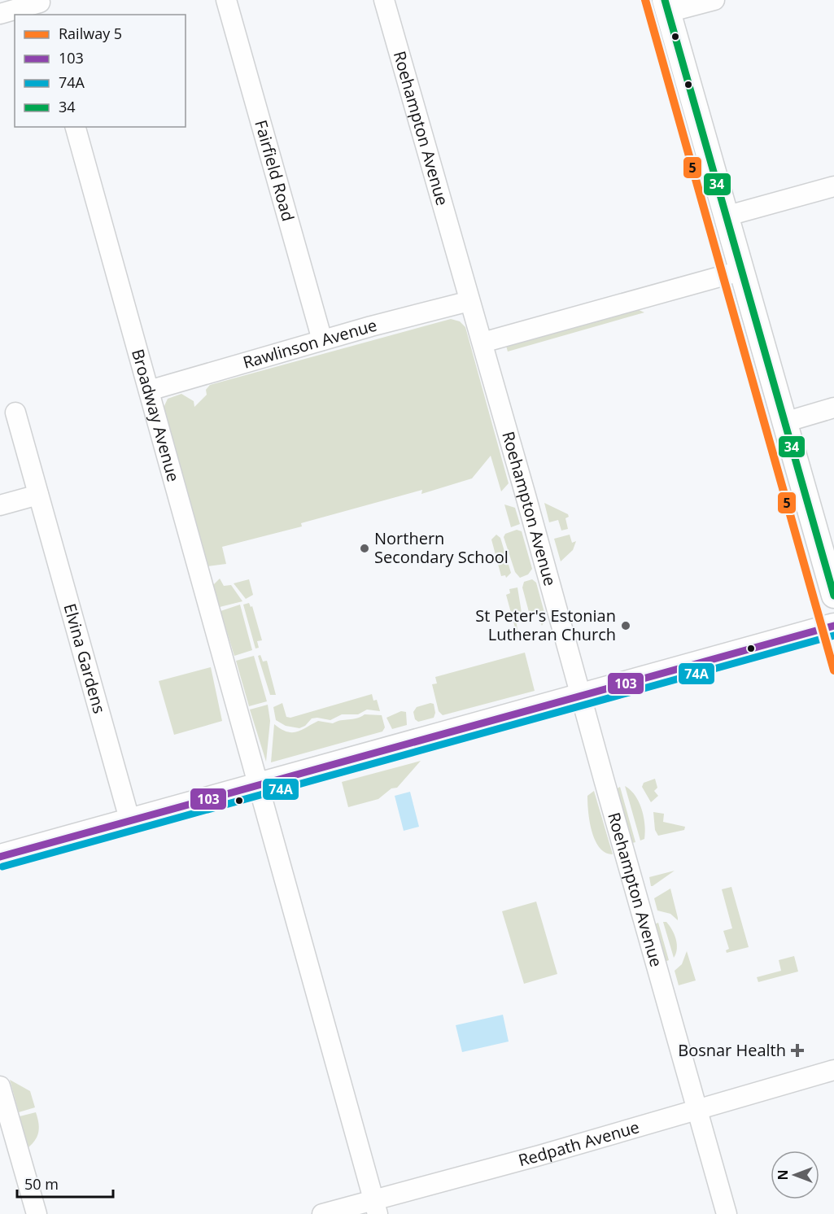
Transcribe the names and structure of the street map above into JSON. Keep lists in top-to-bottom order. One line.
{"streets":{"street":["Roehampton Avenue","Fairfield Road","Rawlinson Avenue","Broadway Avenue","Elvina Gardens","Redpath Avenue"]},"crossings":[["Roehampton Avenue","Rawlinson Avenue"],["Roehampton Avenue","Redpath Avenue"],["Fairfield Road","Rawlinson Avenue"],["Rawlinson Avenue","Broadway Avenue"],["Broadway Avenue","Redpath Avenue"]],"places":{"other":["Northern Secondary School","St Peter's Estonian Lutheran Church"],"health":["Bosnar Health"]},"lines":["rail line 5","transit line 34","transit line 103","transit line 74A"],"legend":["Railway 5","103","74A","34"],"scale_bar":"50 m","north":"left"}
